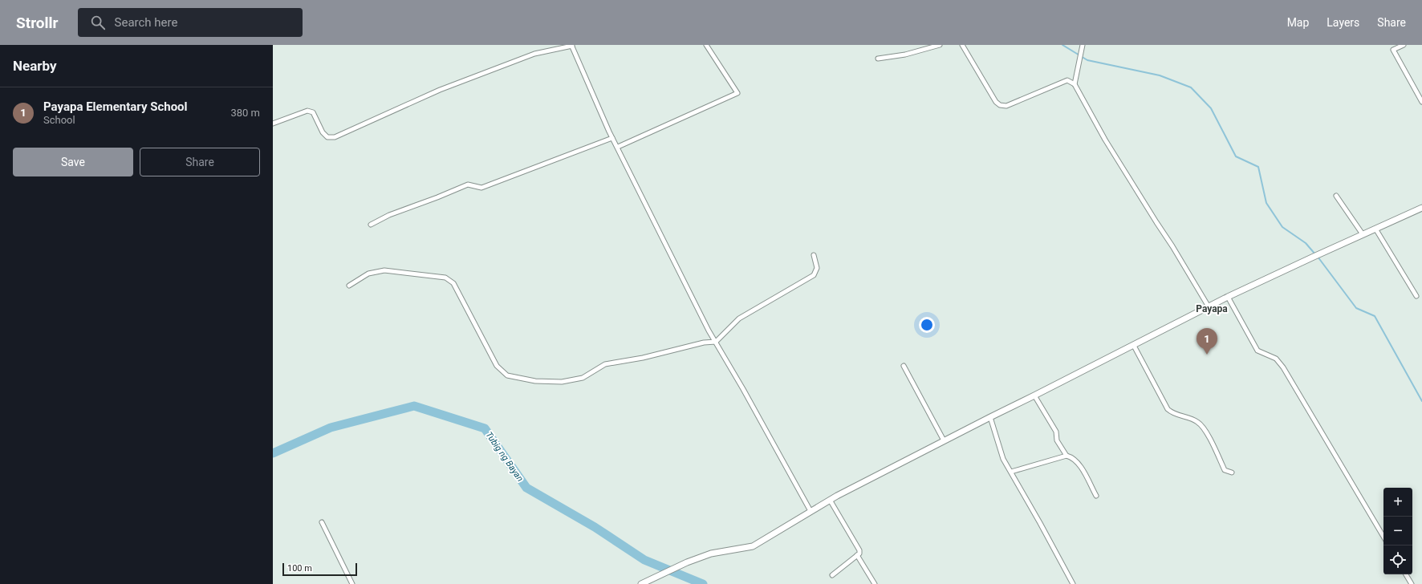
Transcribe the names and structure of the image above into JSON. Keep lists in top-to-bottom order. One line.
{"districts":["Payapa"],"water":["Tubig ng Bayan"],"scale_bar":"100 m","page":{"header":"Strollr","search":"Search here","nav":["Map","Layers","Share"],"heading":"Nearby","list":[{"mark":"1","name":"Payapa Elementary School","note":"School","value":"380 m"}],"buttons":["Save","Share"],"pins":"1","map_buttons":["+","−"],"scale":"100 m"}}
